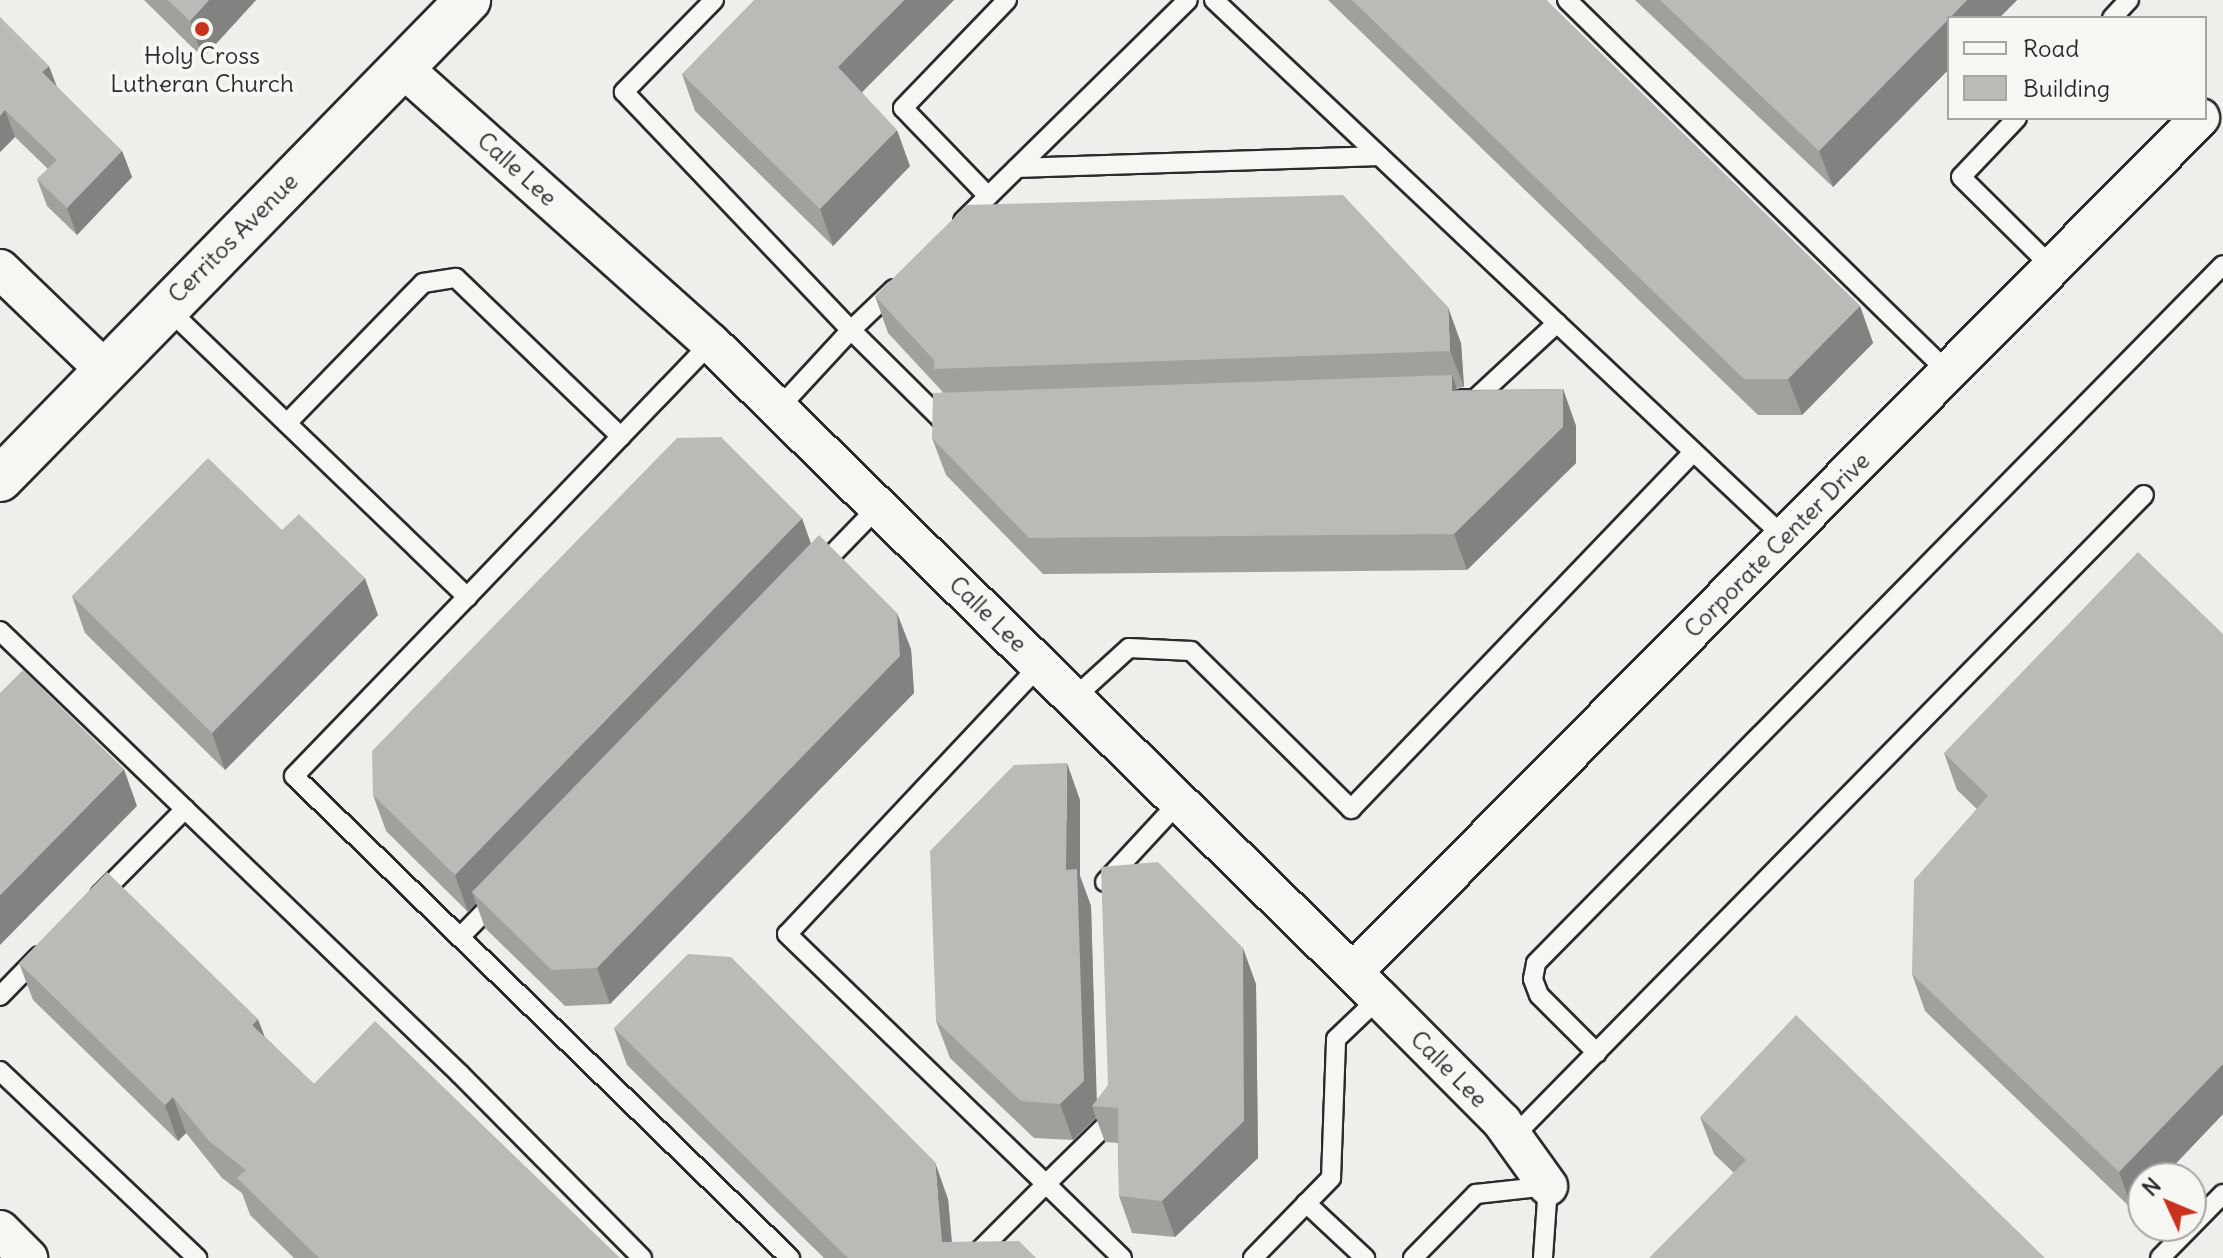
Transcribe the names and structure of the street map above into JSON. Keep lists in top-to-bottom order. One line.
{"streets":{"main road":["Cerritos Avenue"],"street":["Calle Lee","Corporate Center Drive"]},"crossings":[["Calle Lee","Cerritos Avenue"],["Calle Lee","Corporate Center Drive"]],"places":["Holy Cross Lutheran Church"],"legend":["Road","Building"],"north":"top left"}
